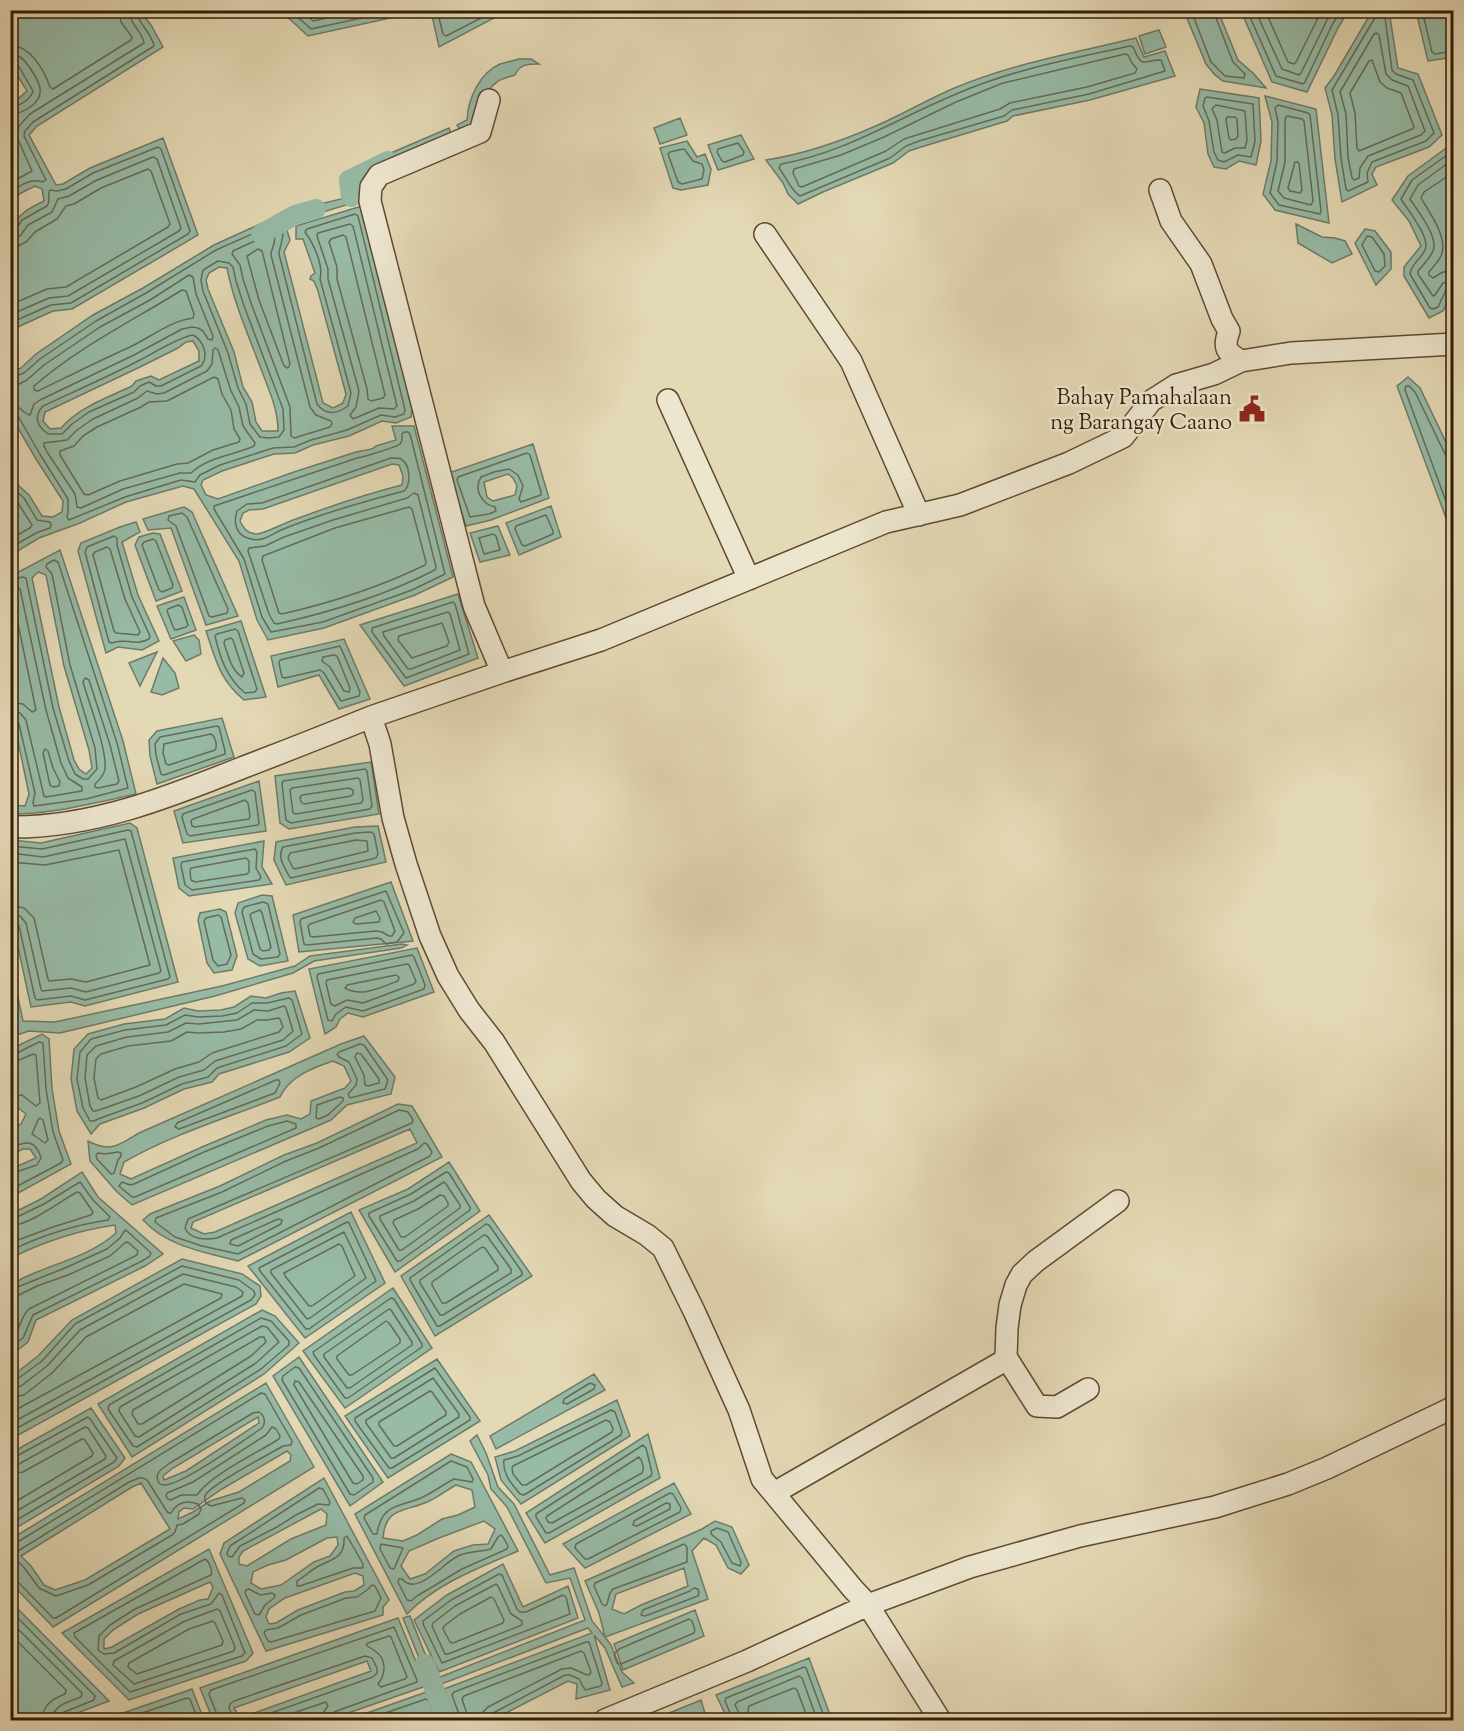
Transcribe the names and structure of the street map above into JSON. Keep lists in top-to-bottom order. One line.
{"places":{"public building":["Bahay Pamahalaan ng Barangay Caano"]}}
